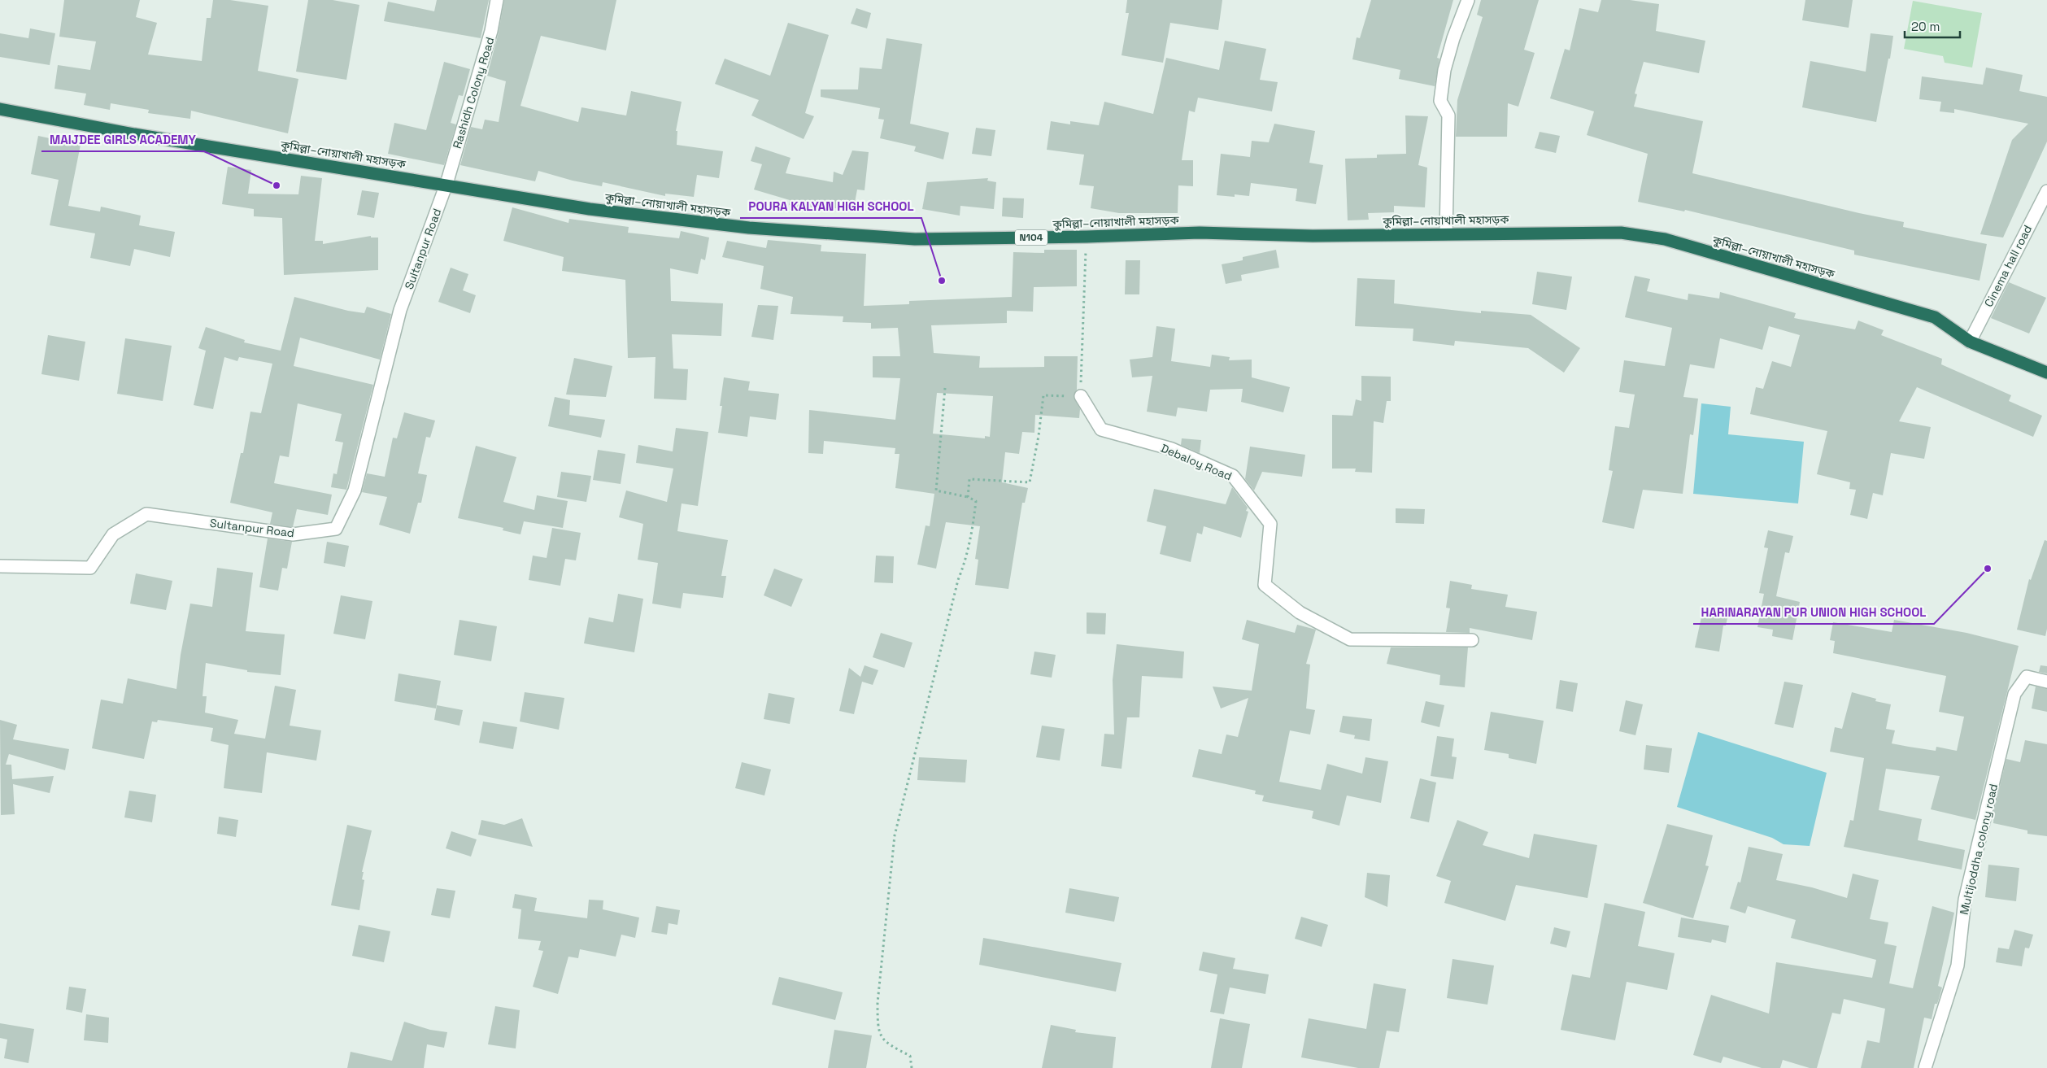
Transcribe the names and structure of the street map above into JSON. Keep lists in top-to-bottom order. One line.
{"streets":{"highway":["কুমিল্লা–নোয়াখালী মহাসড়ক","N104"],"street":["Rashidh Colony Road","Sultanpur Road","Cinema hall road","Debaloy Road","Multijoddha colony road"]},"crossings":[["Rashidh Colony Road","কুমিল্লা–নোয়াখালী মহাসড়ক"],["Rashidh Colony Road","Sultanpur Road"],["কুমিল্লা–নোয়াখালী মহাসড়ক","Sultanpur Road"],["কুমিল্লা–নোয়াখালী মহাসড়ক","Cinema hall road"]],"places":["MAIJDEE GIRLS ACADEMY","POURA KALYAN HIGH SCHOOL","HARINARAYAN PUR UNION HIGH SCHOOL"],"scale_bar":"20 m"}
